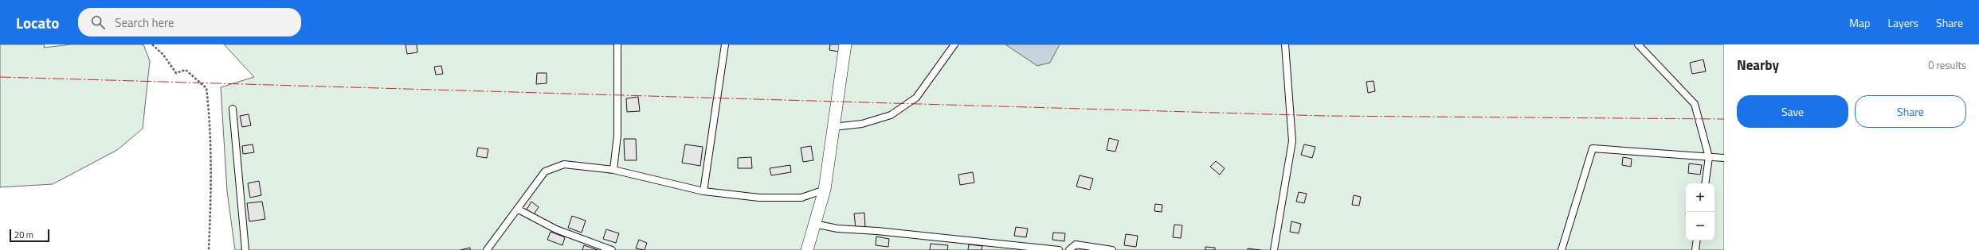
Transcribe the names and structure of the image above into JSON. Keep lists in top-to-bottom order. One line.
{"scale_bar":"20 m","page":{"header":"Locato","search":"Search here","nav":["Map","Layers","Share"],"heading":["Nearby","0 results"],"buttons":["Save","Share"],"map_buttons":["+","−"],"scale":"20 m"}}
